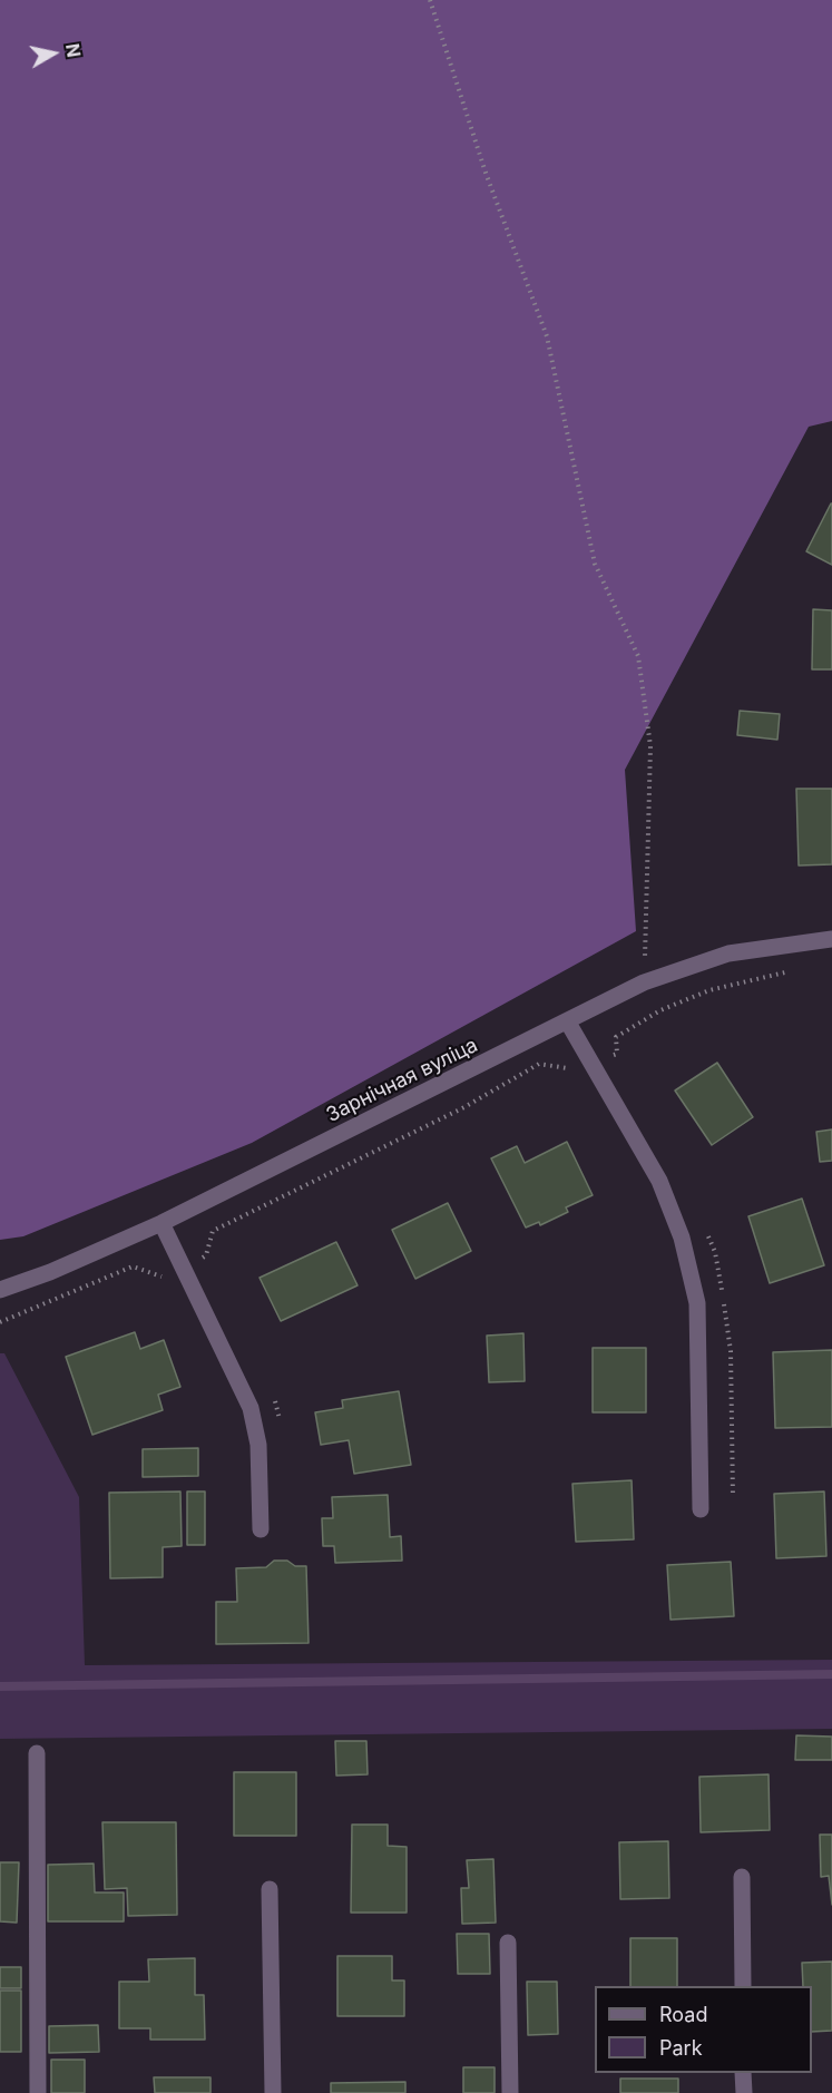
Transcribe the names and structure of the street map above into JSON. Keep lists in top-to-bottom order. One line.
{"streets":{"street":["Зарнічная вуліца"]},"legend":["Road","Park"],"north":"right"}
